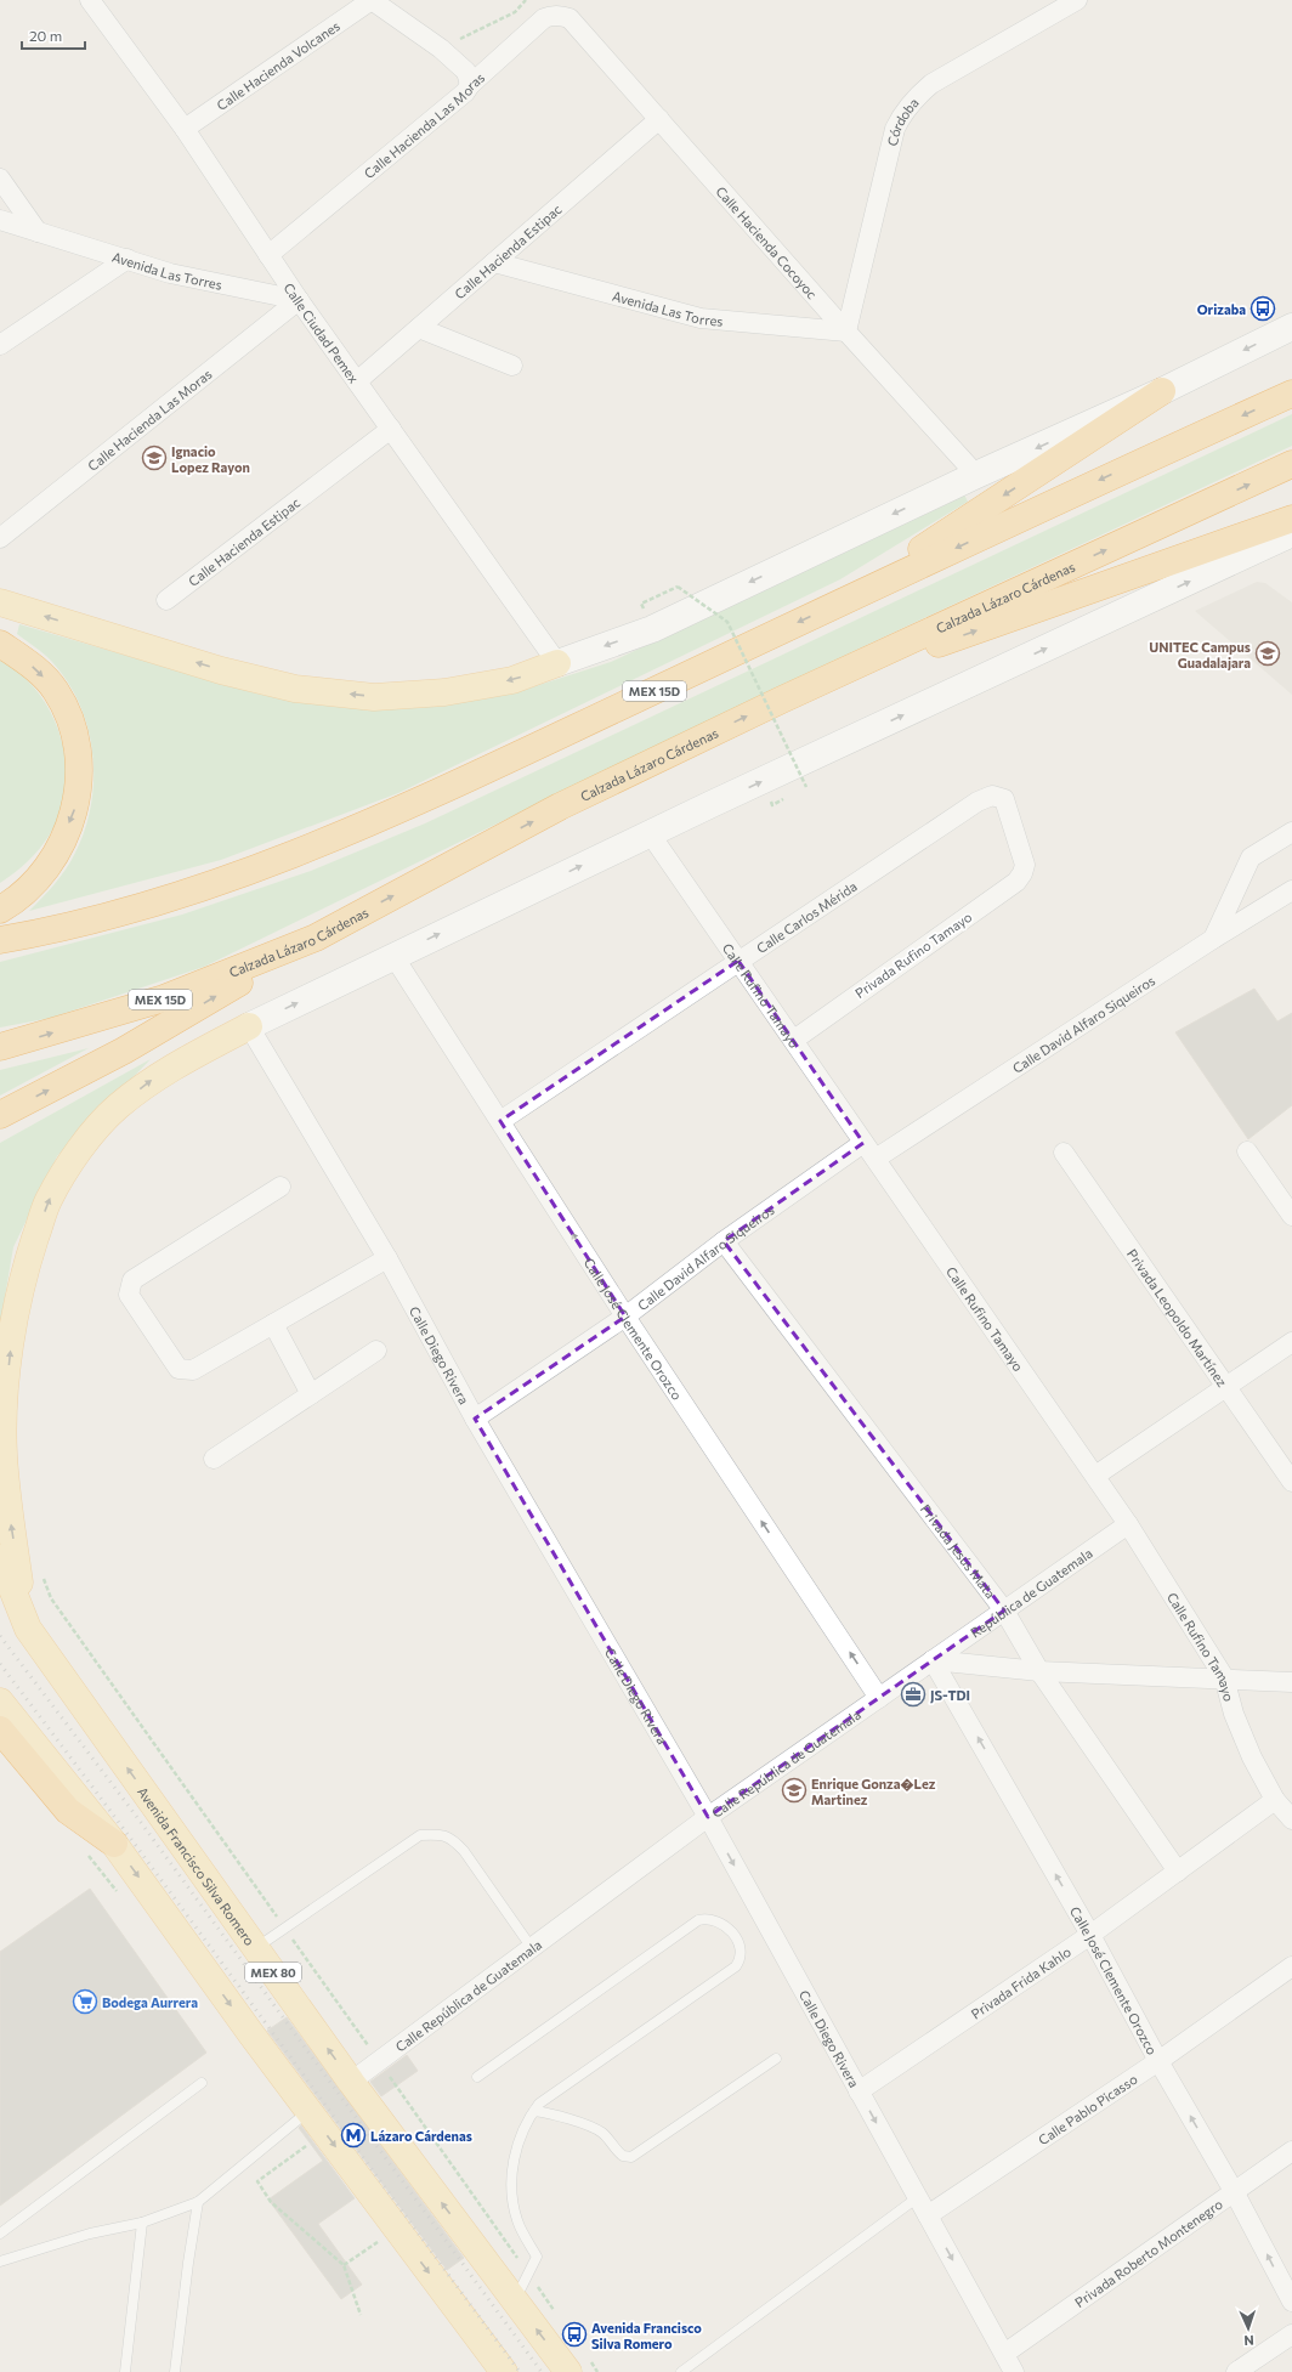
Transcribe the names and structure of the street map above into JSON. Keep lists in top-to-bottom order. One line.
{"streets":{"highway":["Calzada Lázaro Cárdenas","MEX 15D"],"main road":["Avenida Francisco Silva Romero","MEX 80"],"street":["Calle Hacienda Volcanes","Córdoba","Calle Hacienda Las Moras","Calle Hacienda Cocoyoc","Calle Hacienda Estipac","Avenida Las Torres","Calle Ciudad Pemex","Calle Carlos Mérida","Privada Rufino Tamayo","Calle Rufino Tamayo","Calle David Alfaro Siqueiros","Privada Leopoldo Martínez","Calle José Clemente Orozco","Calle Diego Rivera","Privada Jesús Mata","República de Guatemala","Calle República de Guatemala","Privada Frida Kahlo","Calle Pablo Picasso","Privada Roberto Montenegro"]},"crossings":[["Calle Hacienda Volcanes","Calle Ciudad Pemex"],["Córdoba","Calle Hacienda Cocoyoc"],["Córdoba","Avenida Las Torres"],["Calle Hacienda Las Moras","Calle Hacienda Cocoyoc"],["Calle Hacienda Las Moras","Avenida Las Torres"],["Calle Hacienda Las Moras","Calle Ciudad Pemex"],["Calle Hacienda Cocoyoc","Calle Hacienda Estipac"],["Calle Hacienda Cocoyoc","Avenida Las Torres"],["Calle Hacienda Estipac","Avenida Las Torres"],["Calle Hacienda Estipac","Calle Ciudad Pemex"],["Avenida Las Torres","Calle Ciudad Pemex"],["Calle Carlos Mérida","Privada Rufino Tamayo"],["Calle Carlos Mérida","Calle Rufino Tamayo"],["Calle Carlos Mérida","Calle José Clemente Orozco"],["Privada Rufino Tamayo","Calle Rufino Tamayo"],["Calle Rufino Tamayo","Calle David Alfaro Siqueiros"],["Calle Rufino Tamayo","República de Guatemala"],["Calle Rufino Tamayo","Privada Frida Kahlo"],["Calle David Alfaro Siqueiros","Calle José Clemente Orozco"],["Calle David Alfaro Siqueiros","Calle Diego Rivera"],["Calle David Alfaro Siqueiros","Privada Jesús Mata"],["Calle José Clemente Orozco","República de Guatemala"],["Calle José Clemente Orozco","Calle República de Guatemala"],["Calle José Clemente Orozco","Privada Frida Kahlo"],["Calle José Clemente Orozco","Calle Pablo Picasso"],["Calle José Clemente Orozco","Privada Roberto Montenegro"],["Calle Diego Rivera","Calle República de Guatemala"],["Calle Diego Rivera","Privada Frida Kahlo"],["Calle Diego Rivera","Calle Pablo Picasso"],["Calle Diego Rivera","Privada Roberto Montenegro"],["Privada Jesús Mata","República de Guatemala"],["Privada Jesús Mata","Privada Frida Kahlo"],["República de Guatemala","Calle República de Guatemala"],["Calle República de Guatemala","Avenida Francisco Silva Romero"]],"one_way":["Calle José Clemente Orozco","Calle Diego Rivera"],"places":{"bus stop":["Orizaba","Avenida Francisco Silva Romero"],"school or university":["Ignacio Lopez Rayon","UNITEC Campus Guadalajara","Enrique Gonza�Lez Martinez"],"office":["JS-TDI"],"supermarket":["Bodega Aurrera"],"metro station":["Lázaro Cárdenas"]},"scale_bar":"20 m","north":"bottom"}
